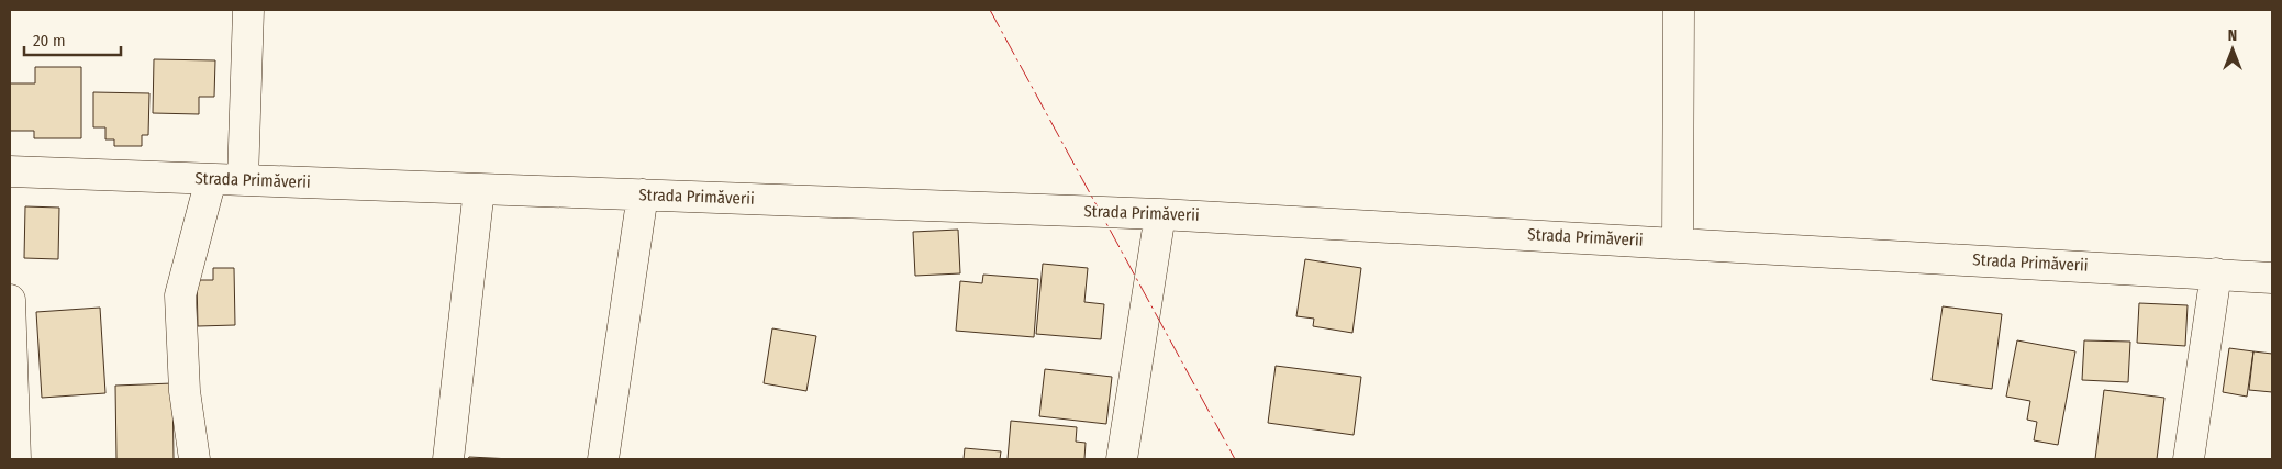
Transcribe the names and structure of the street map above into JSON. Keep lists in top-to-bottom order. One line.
{"streets":{"street":["Strada Primăverii"]},"scale_bar":"20 m","north":"top"}
